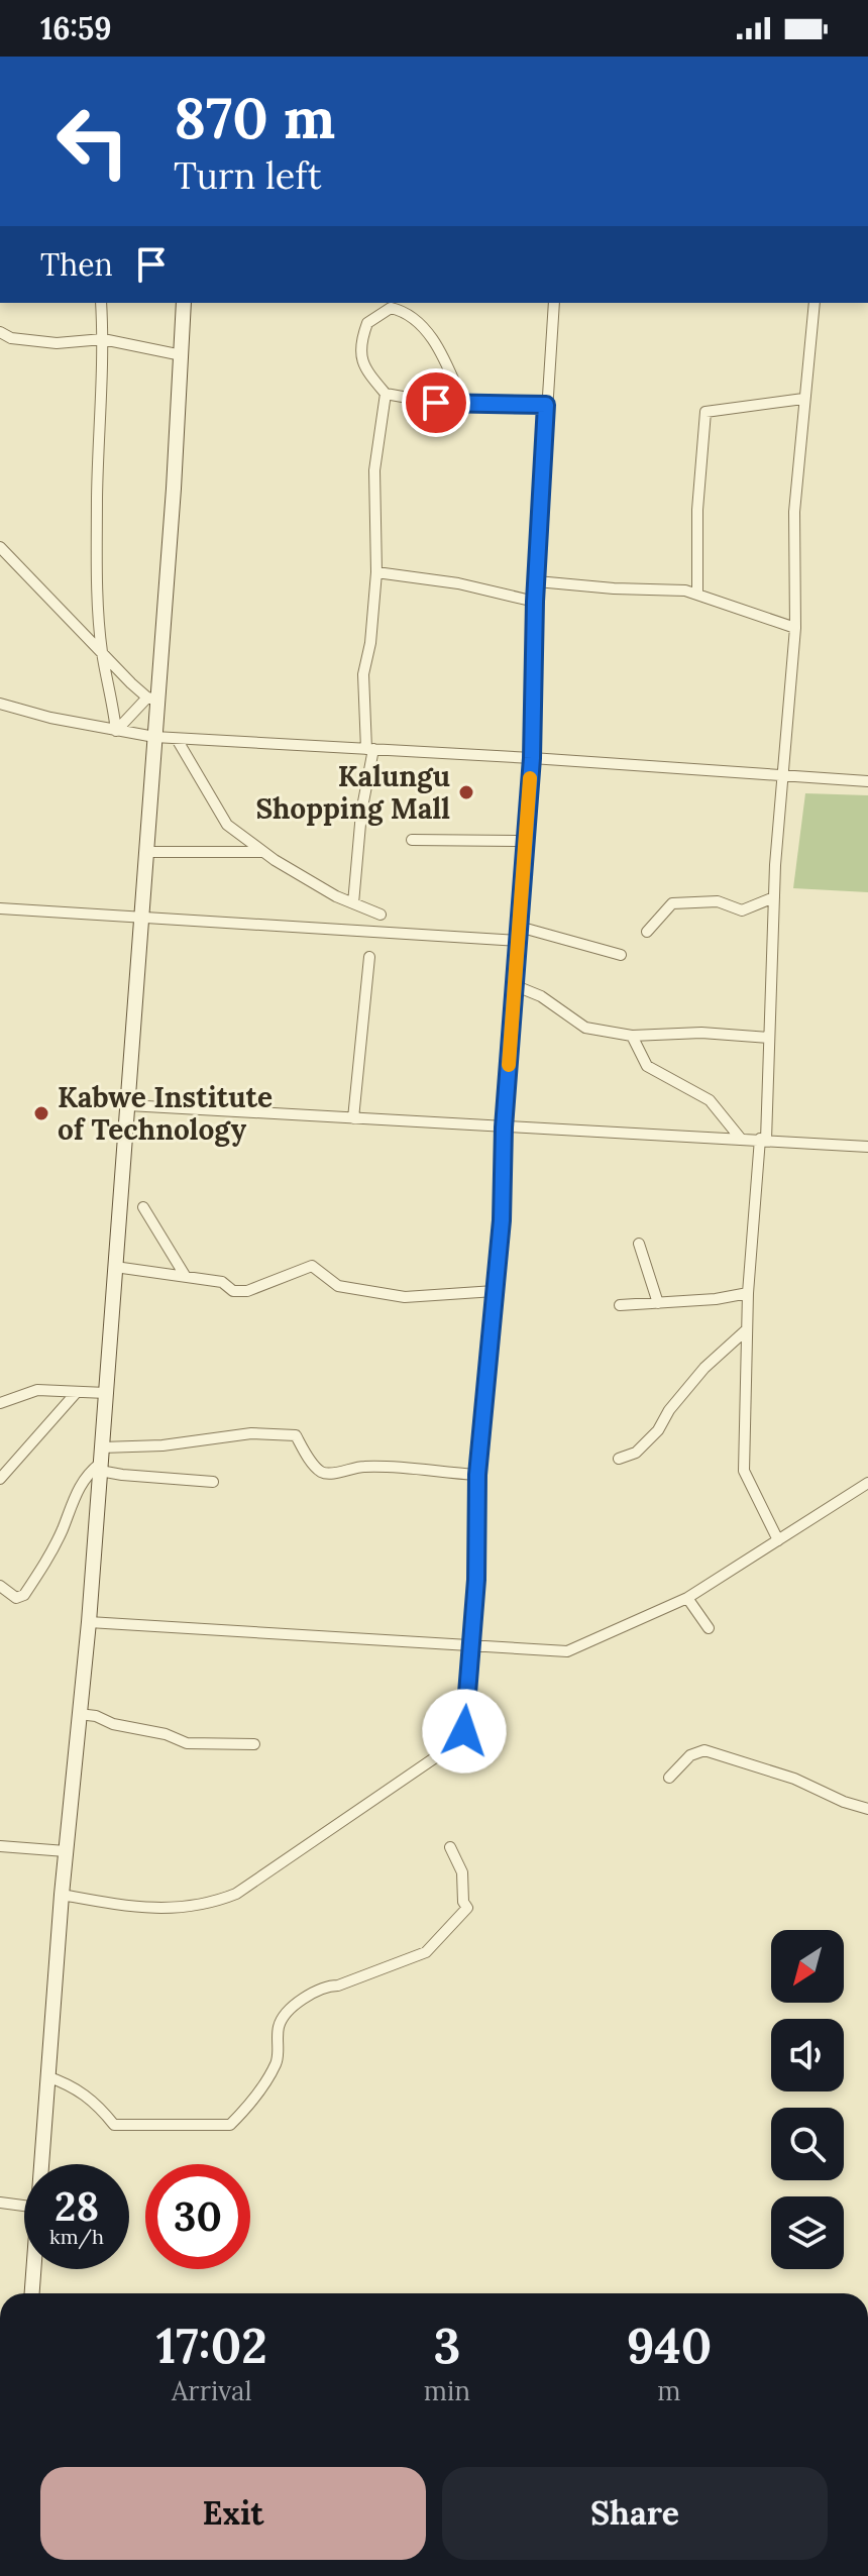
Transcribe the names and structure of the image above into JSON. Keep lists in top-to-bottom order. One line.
{"places":["Kalungu Shopping Mall","Kabwe Institute of Technology"],"north":"bottom left","page":{"status":"16:59","turn":["870 m","Turn left"],"then":"Then","speed":"28 km/h","limit":"30","eta":["17:02","Arrival","3","min","940","m"],"buttons":["Exit","Share"]}}
